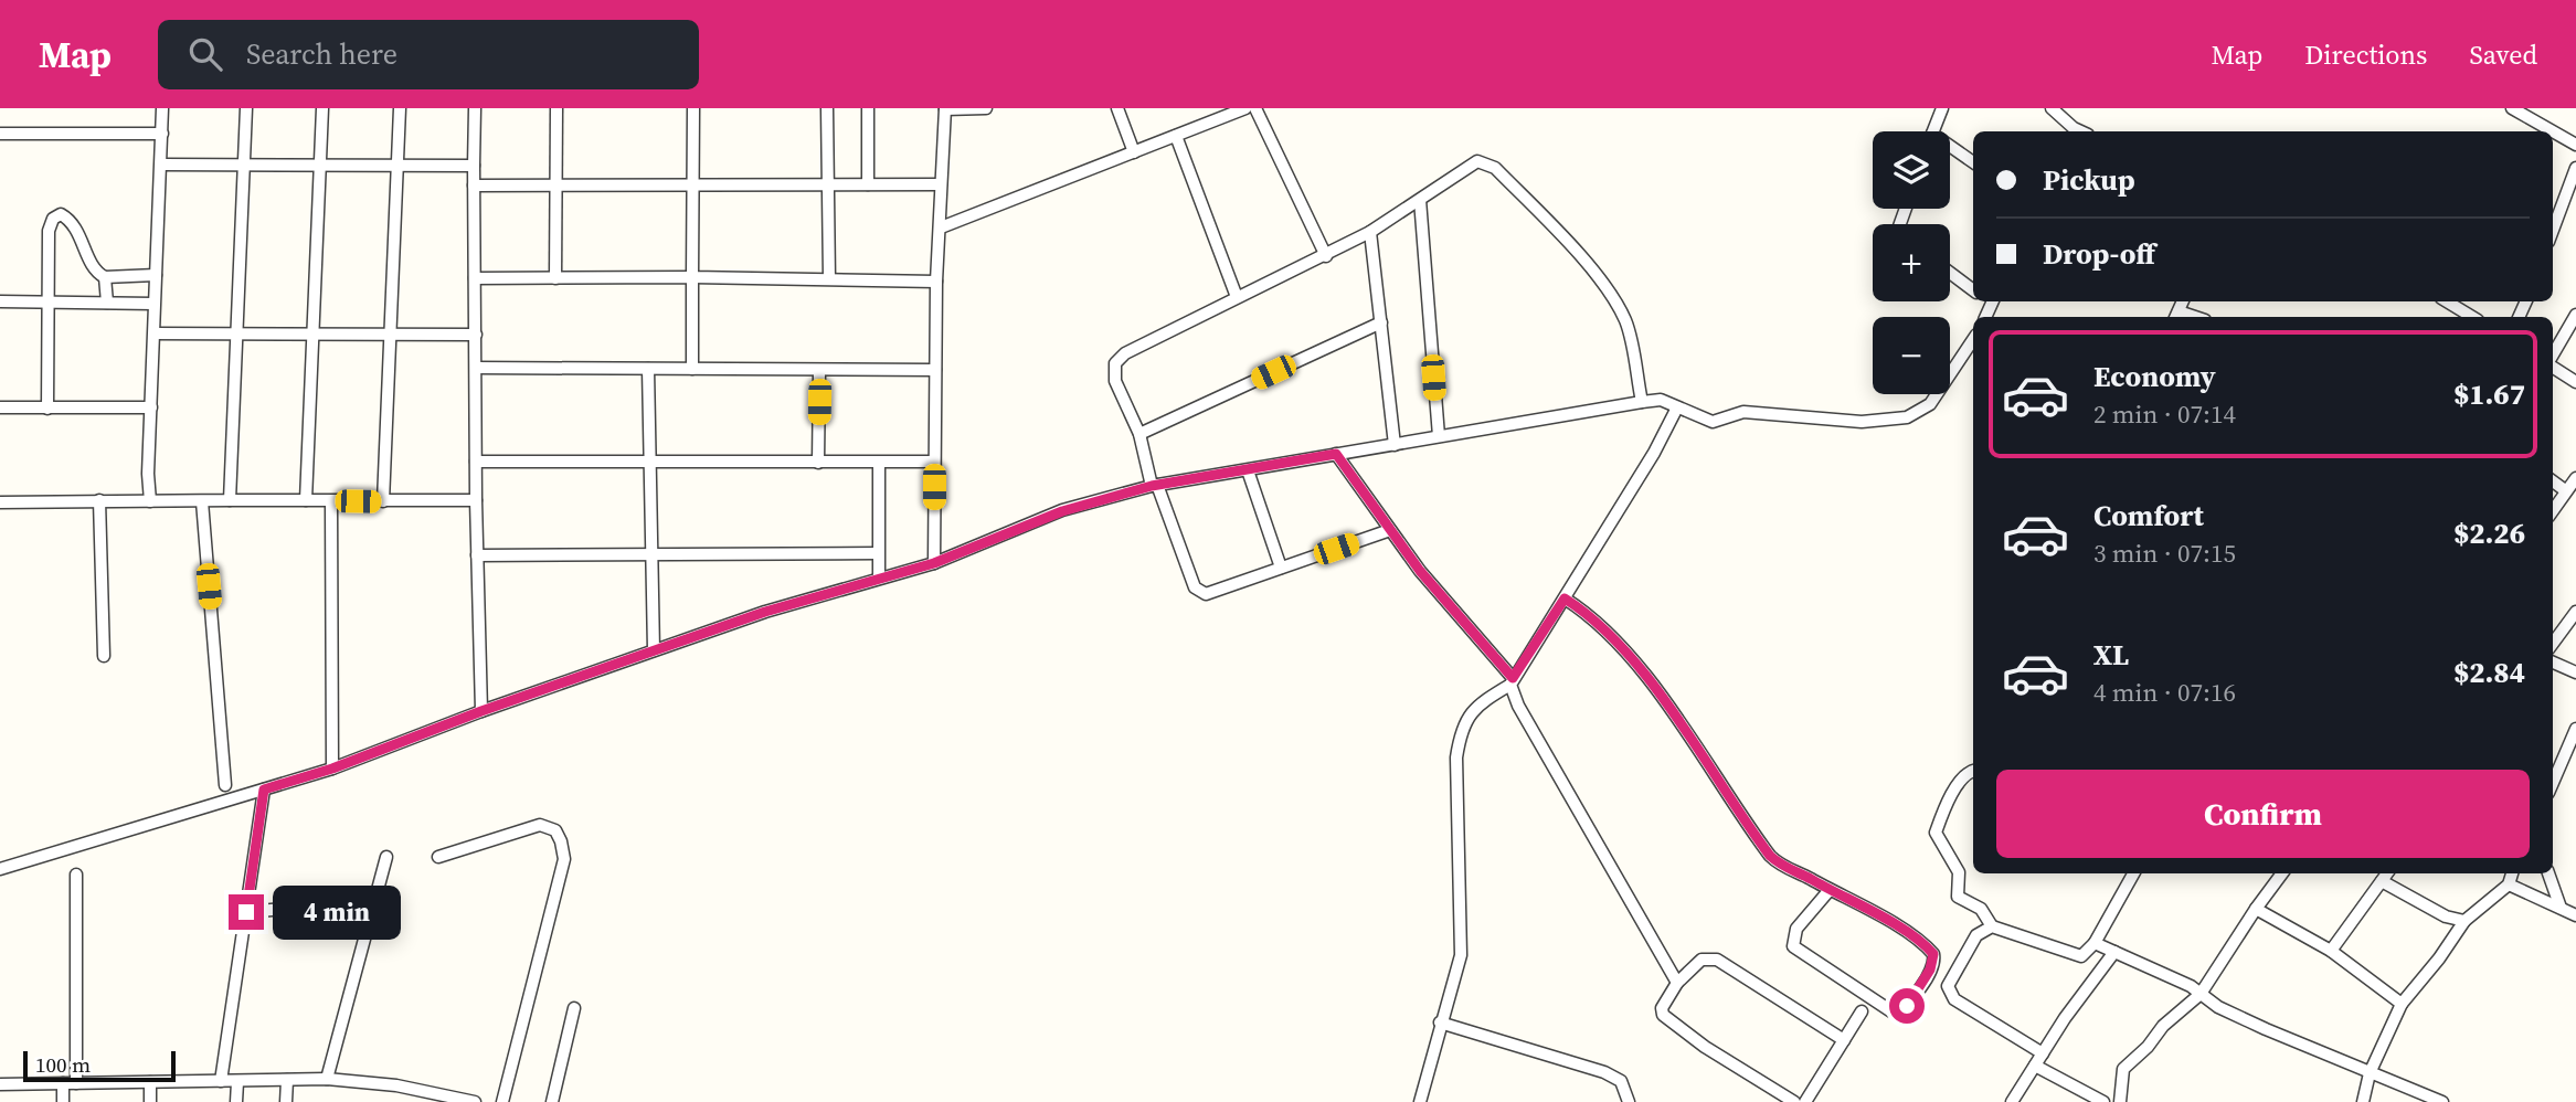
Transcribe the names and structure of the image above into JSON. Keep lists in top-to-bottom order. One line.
{"scale_bar":"100 m","page":{"header":"Map","search":"Search here","nav":["Map","Directions","Saved"],"map_buttons":["+","−"],"banner":["Pickup","Drop-off"],"list":[{"name":"Economy","note":"2 min · 07:14","value":"$1.67"},{"name":"Comfort","note":"3 min · 07:15","value":"$2.26"},{"name":"XL","note":"4 min · 07:16","value":"$2.84"}],"buttons":"Confirm","bubble":"4 min","scale":"100 m"}}
